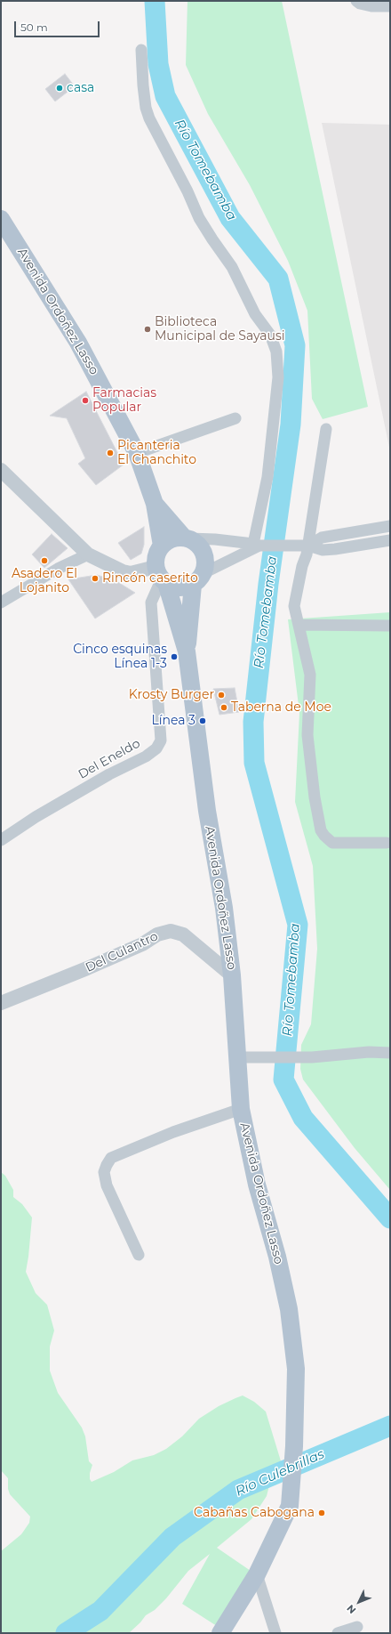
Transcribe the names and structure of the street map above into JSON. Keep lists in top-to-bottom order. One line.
{"streets":{"main road":["Avenida Ordoñez Lasso"],"street":["Del Eneldo","Del Culantro"]},"crossings":[["Avenida Ordoñez Lasso","Del Eneldo"],["Avenida Ordoñez Lasso","Del Culantro"]],"water":["Río Tomebamba","Río Culebrillas"],"places":["casa","Biblioteca Municipal de Sayausi","Farmacias Popular","Picanteria El Chanchito","Asadero El Lojanito","Rincón caserito","Cinco esquinas Línea 1-3","Krosty Burger","Taberna de Moe","Línea 3","Cabañas Cabogana"],"scale_bar":"50 m","north":"bottom left"}
